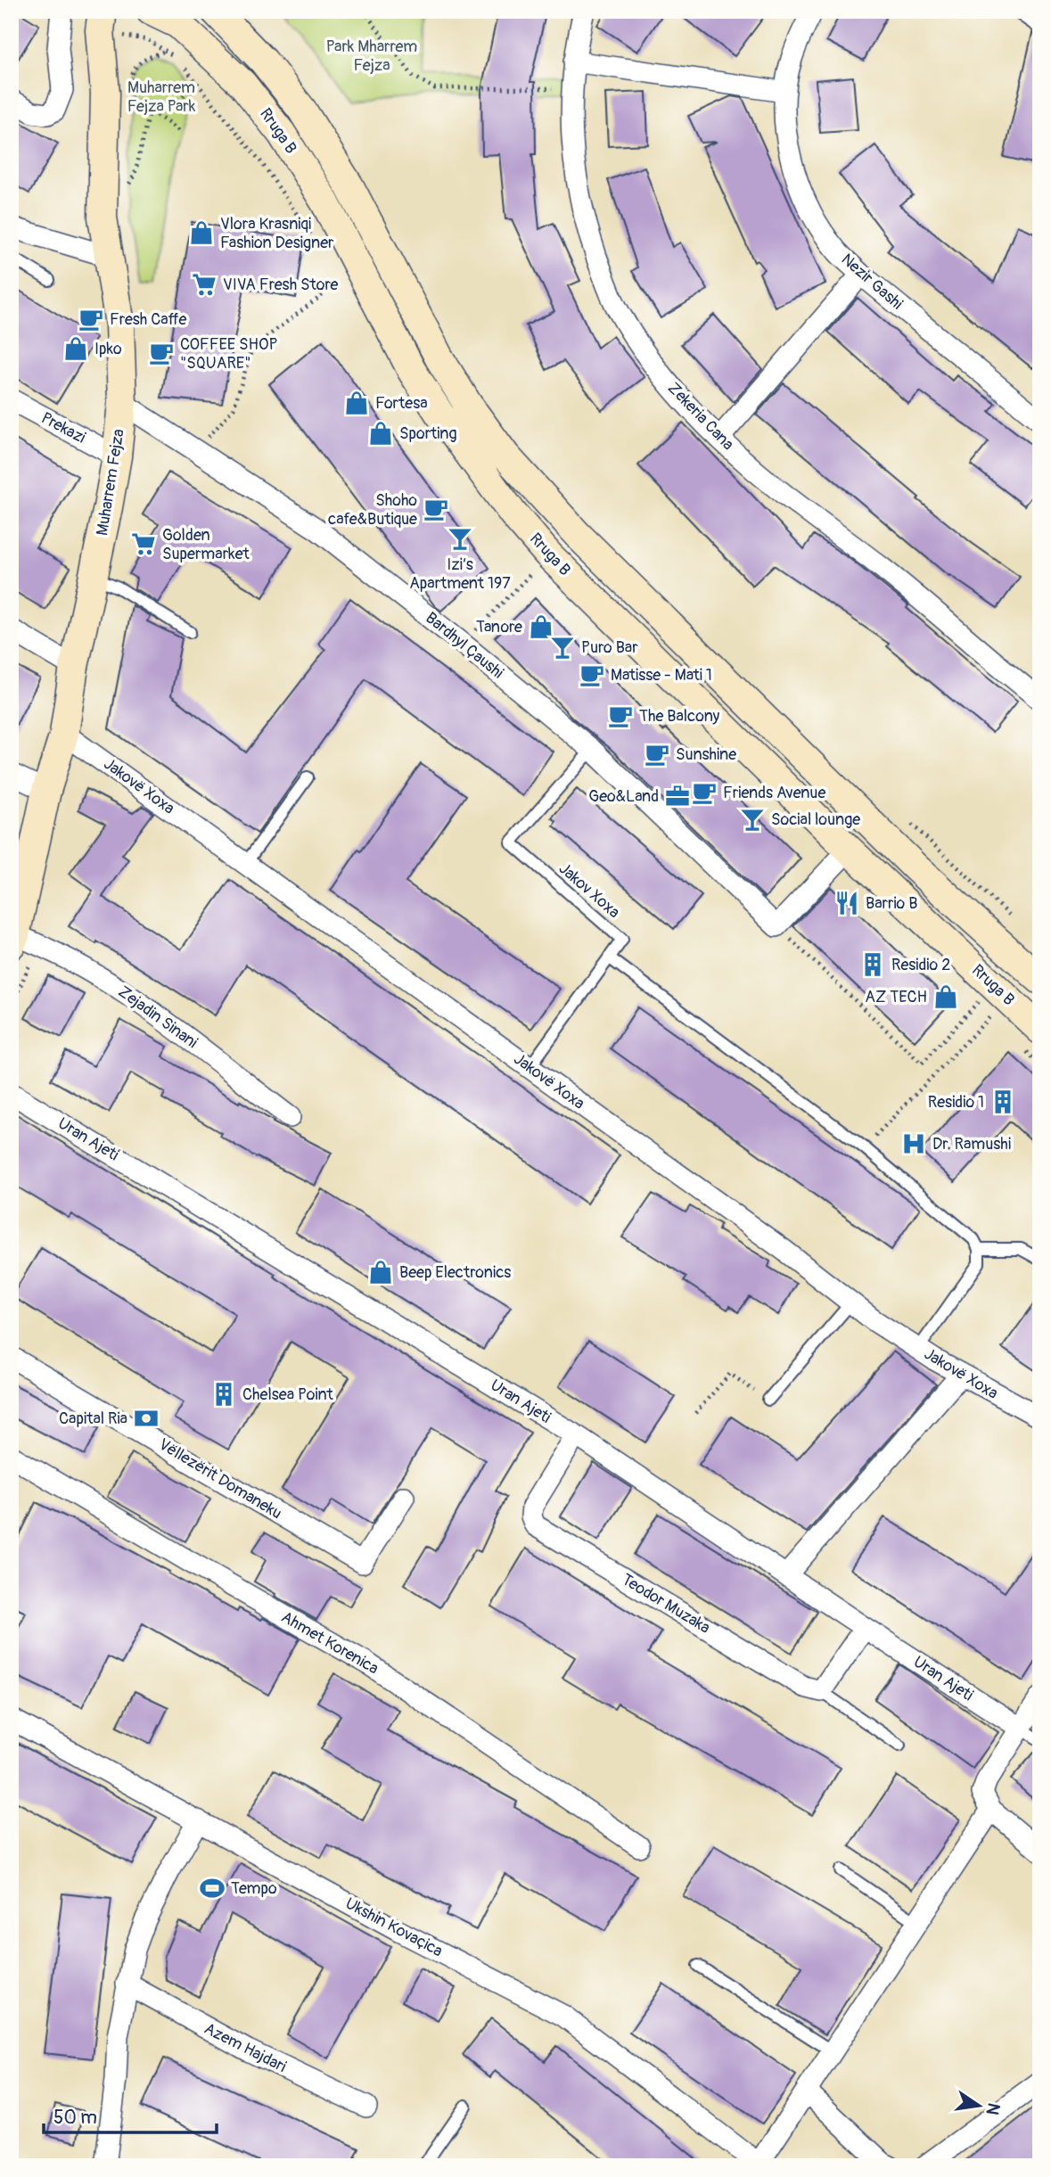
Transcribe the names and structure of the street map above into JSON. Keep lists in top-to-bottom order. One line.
{"streets":{"main road":["Rruga B","Muharrem Fejza"],"street":["Nezir Gashi","Zekeria Cana","Prekazi","Bardhyl Çaushi","Jakovë Xoxa","Zejadin Sinani","Uran Ajeti","Vëllezërit Domaneku","Teodor Muzaka","Ahmet Korenica","Ukshin Kovaçica","Azem Hajdari"],"lane":["Jakov Xoxa"]},"crossings":[["Prekazi","Muharrem Fejza"],["Muharrem Fejza","Bardhyl Çaushi"],["Muharrem Fejza","Jakovë Xoxa"],["Muharrem Fejza","Zejadin Sinani"],["Bardhyl Çaushi","Jakov Xoxa"],["Jakovë Xoxa","Jakov Xoxa"],["Uran Ajeti","Teodor Muzaka"]],"parks":["Park Mharrem Fejza","Muharrem Fejza Park"],"places":{"shop":["Vlora Krasniqi Fashion Designer","Ipko","Fortesa","Sporting","Tanore","AZ TECH","Beep Electronics"],"supermarket":["VIVA Fresh Store","Golden Supermarket"],"cafe":["Fresh Caffe","COFFEE SHOP \"SQUARE\"","Shoho cafe&Butique","Matisse - Mati 1","The Balcony","Sunshine","Friends Avenue"],"bar":["Izi’s Apartment 197","Puro Bar","Social lounge"],"office":["Geo&Land"],"restaurant":["Barrio B"],"building":["Residio 2","Residio 1","Chelsea Point"],"hospital":["Dr. Ramushi"],"bank":["Capital Ria"],"sports":["Tempo"]},"scale_bar":"50 m","north":"right"}
